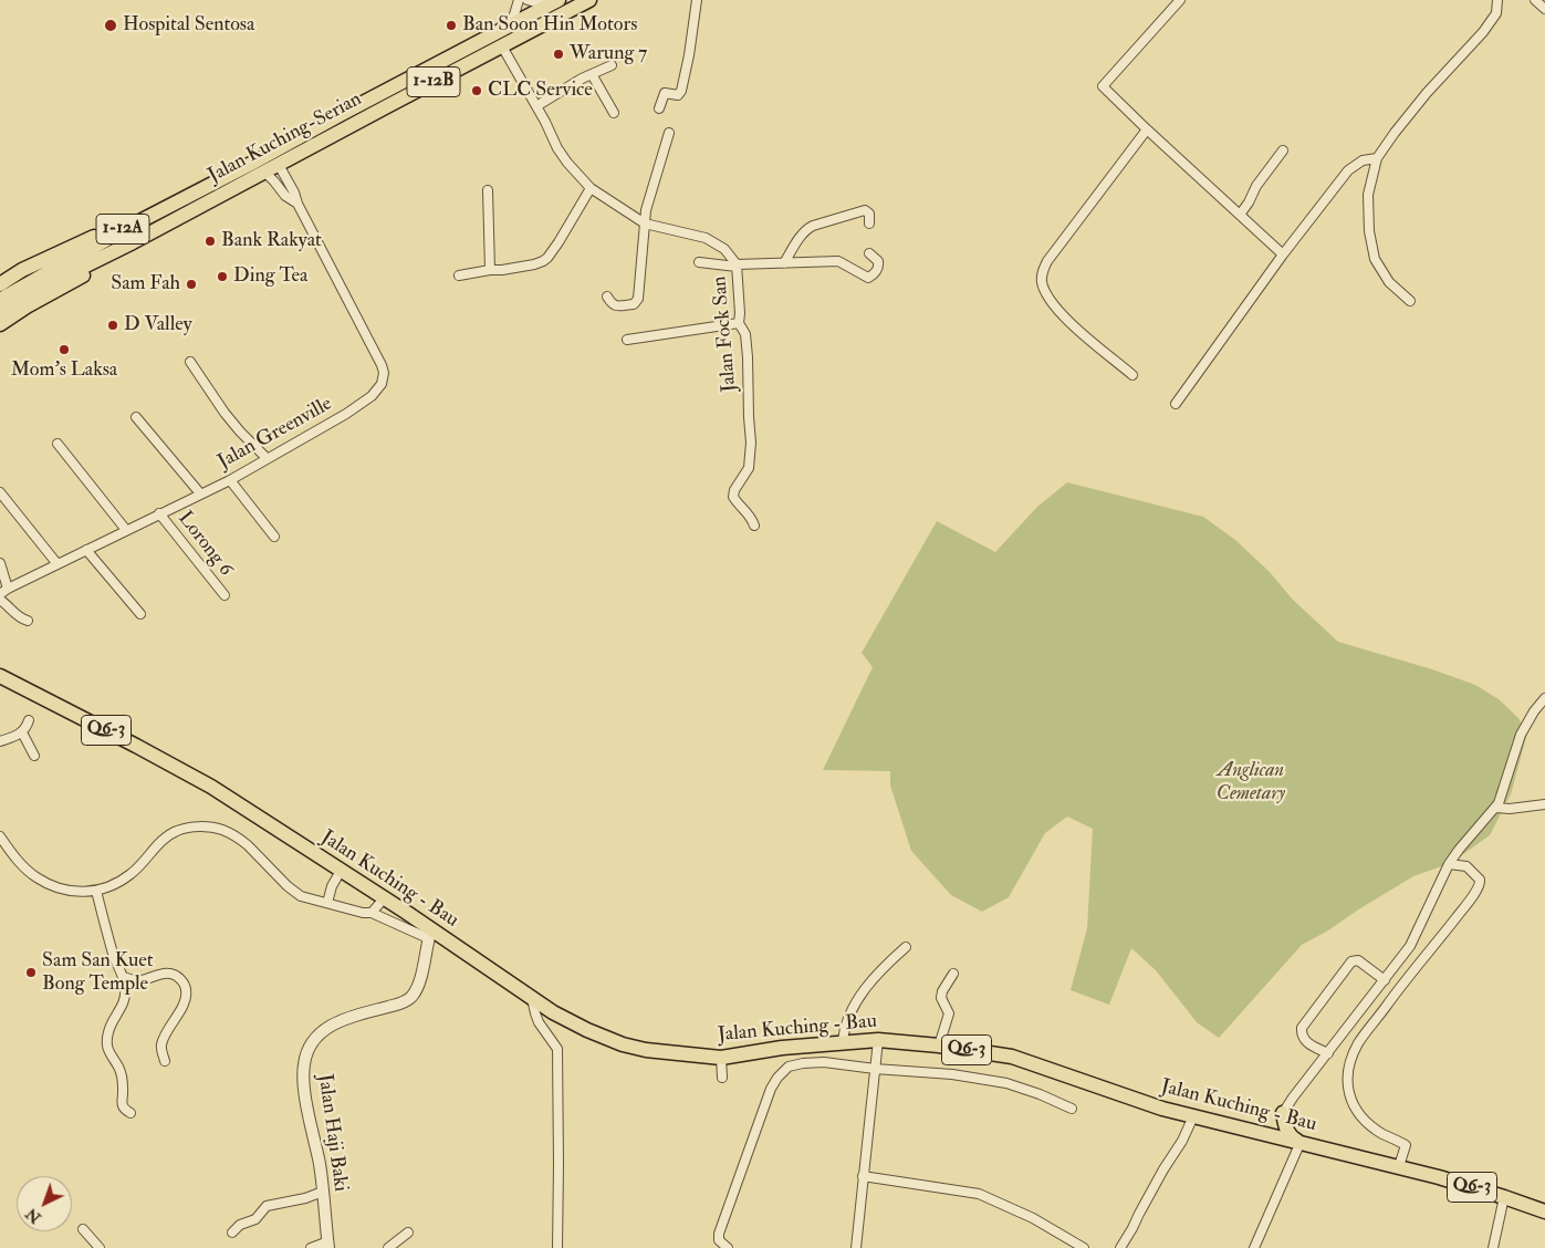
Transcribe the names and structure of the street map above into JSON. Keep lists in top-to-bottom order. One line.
{"streets":{"main road":["1-12B","Jalan Kuching-Serian","1-12A","Q6-3","Jalan Kuching - Bau"],"street":["Jalan Fock San","Jalan Greenville","Lorong 6","Jalan Haji Baki"]},"crossings":[["Jalan Kuching-Serian","Jalan Fock San"],["Jalan Kuching-Serian","Jalan Greenville"],["Jalan Greenville","Lorong 6"],["Jalan Kuching - Bau","Jalan Haji Baki"]],"parks":["Anglican Cemetary"],"places":["Hospital Sentosa","Ban Soon Hin Motors","Warung 7","CLC Service","Bank Rakyat","Ding Tea","Sam Fah","D Valley","Mom's Laksa","Sam San Kuet Bong Temple"],"north":"bottom left"}
